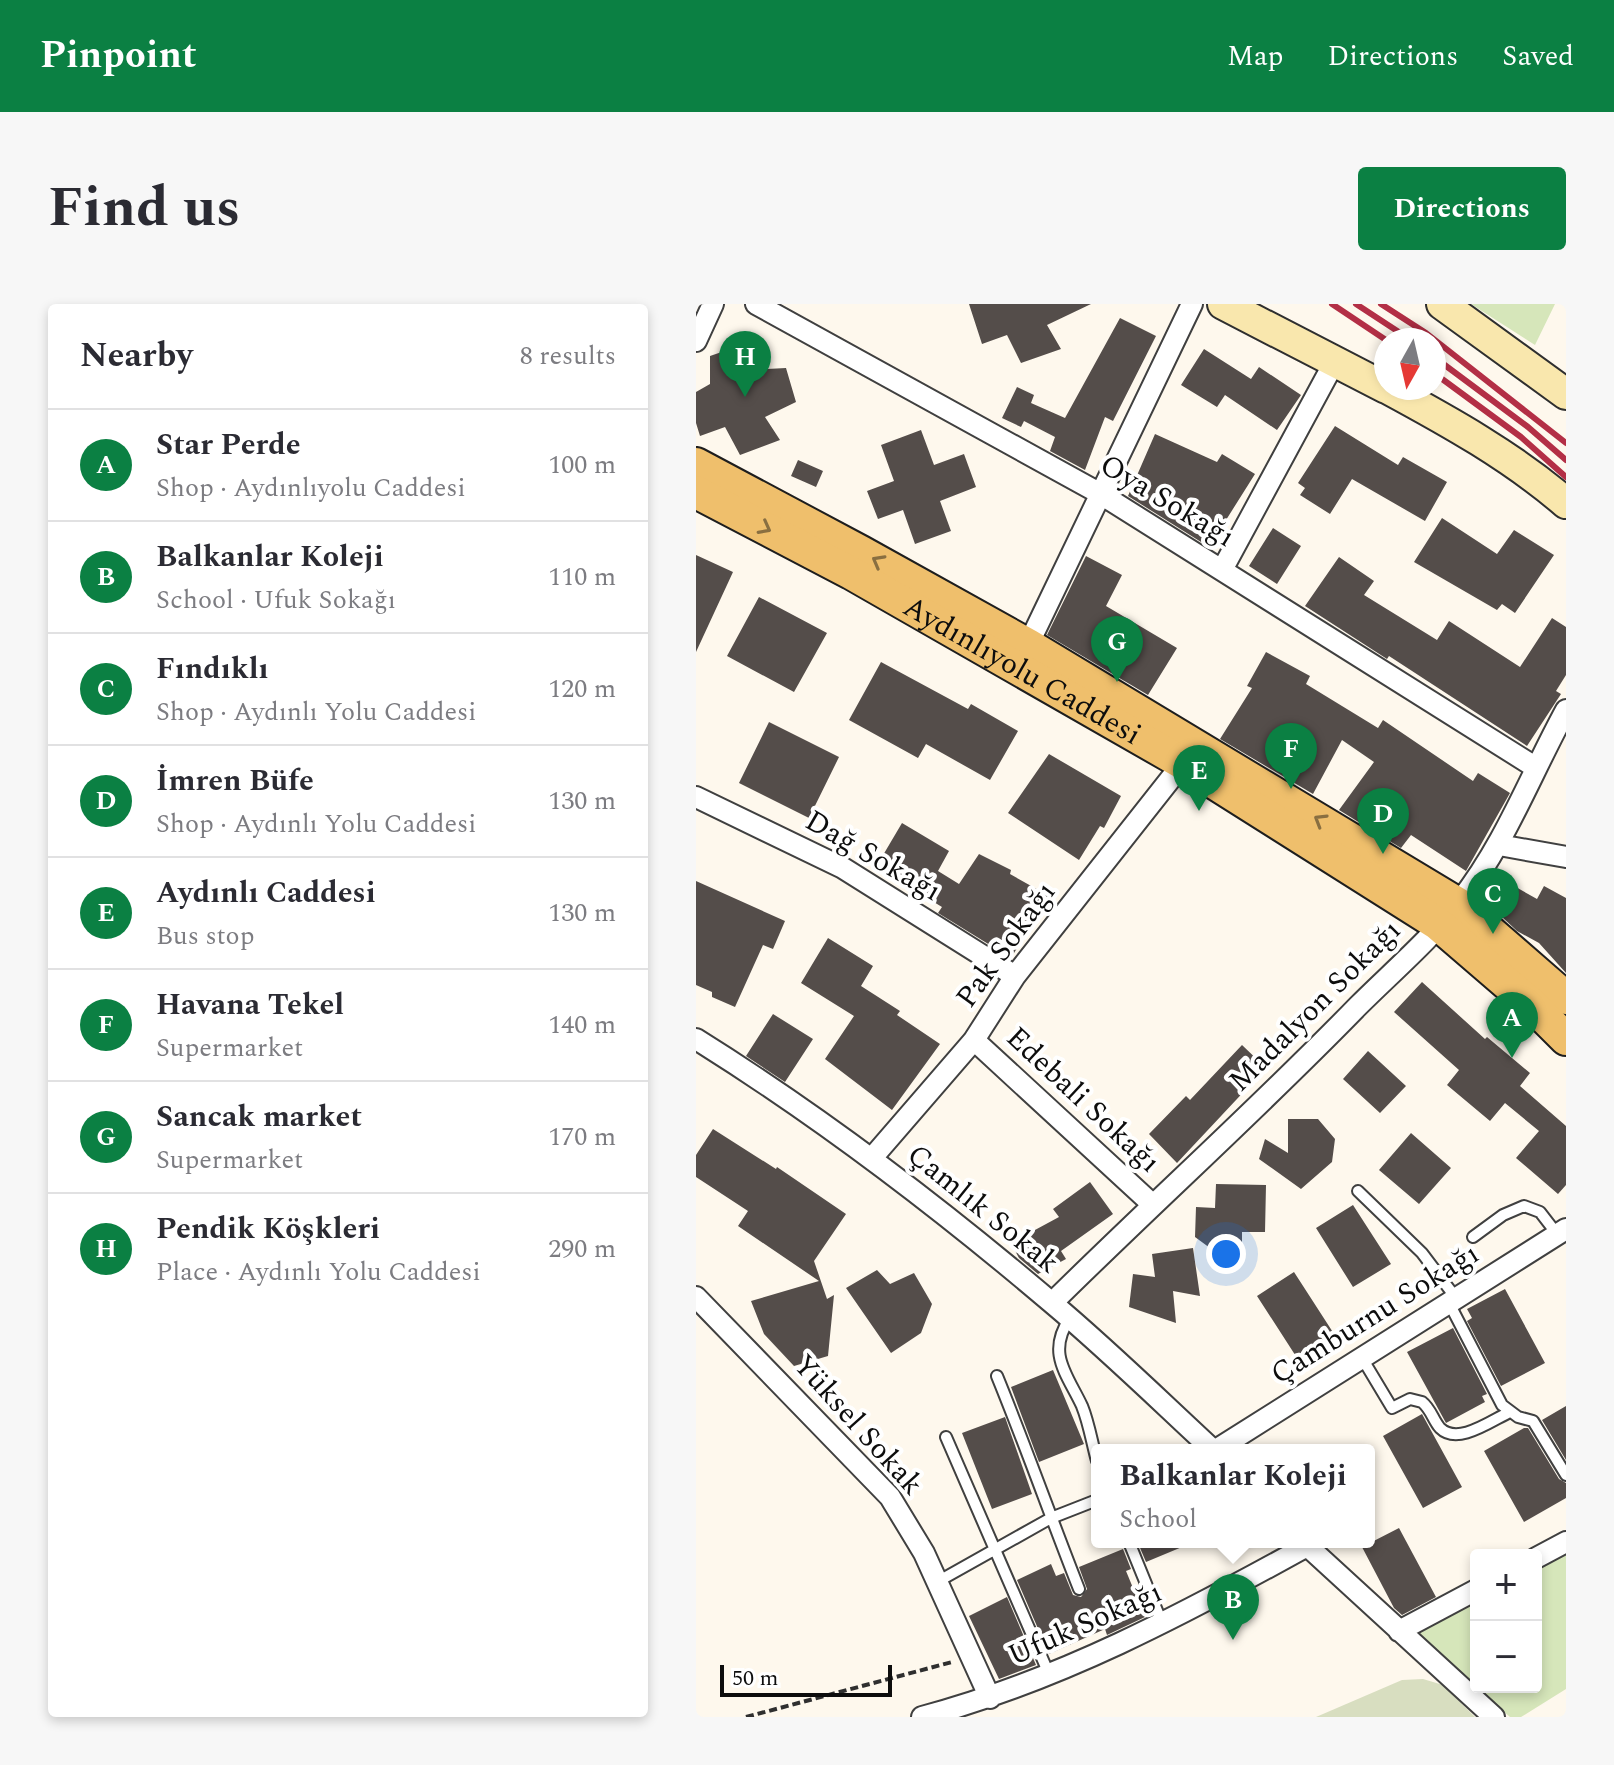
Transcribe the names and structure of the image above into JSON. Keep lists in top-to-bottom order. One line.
{"streets":{"main road":["Aydınlıyolu Caddesi"],"street":["Oya Sokağı","Dağ Sokağı","Pak Sokağı","Madalyon Sokağı","Edebali Sokağı","Çamlık Sokak","Çamburnu Sokağı","Yüksel Sokak","Ufuk Sokağı"]},"crossings":[["Oya Sokağı","Madalyon Sokağı"],["Aydınlıyolu Caddesi","Pak Sokağı"],["Aydınlıyolu Caddesi","Madalyon Sokağı"],["Dağ Sokağı","Pak Sokağı"],["Pak Sokağı","Edebali Sokağı"],["Pak Sokağı","Çamlık Sokak"],["Madalyon Sokağı","Edebali Sokağı"],["Madalyon Sokağı","Çamlık Sokak"],["Yüksel Sokak","Ufuk Sokağı"]],"scale_bar":"50 m","north":"bottom","page":{"header":"Pinpoint","nav":["Map","Directions","Saved"],"title":"Find us","buttons":"Directions","heading":["Nearby","8 results"],"pins":["H","G","F","E","D","C","A","B"],"list":[{"mark":"A","name":"Star Perde","note":"Shop · Aydınlıyolu Caddesi","value":"100 m"},{"mark":"B","name":"Balkanlar Koleji","note":"School · Ufuk Sokağı","value":"110 m"},{"mark":"C","name":"Fındıklı","note":"Shop · Aydınlı Yolu Caddesi","value":"120 m"},{"mark":"D","name":"İmren Büfe","note":"Shop · Aydınlı Yolu Caddesi","value":"130 m"},{"mark":"E","name":"Aydınlı Caddesi","note":"Bus stop","value":"130 m"},{"mark":"F","name":"Havana Tekel","note":"Supermarket","value":"140 m"},{"mark":"G","name":"Sancak market","note":"Supermarket","value":"170 m"},{"mark":"H","name":"Pendik Köşkleri","note":"Place · Aydınlı Yolu Caddesi","value":"290 m"}],"popup":["Balkanlar Koleji","School"],"map_buttons":["+","−"],"scale":"50 m"}}
